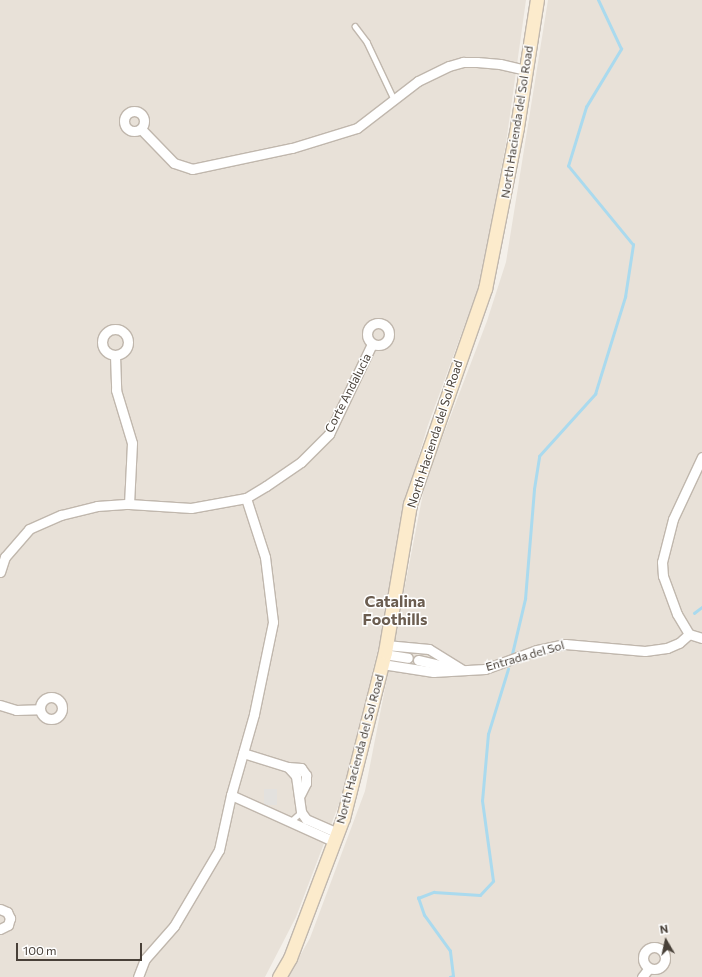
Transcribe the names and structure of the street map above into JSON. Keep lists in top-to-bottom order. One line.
{"streets":{"street":["North Hacienda del Sol Road","Corte Andalucia","Entrada del Sol"]},"districts":["Catalina Foothills"],"scale_bar":"100 m","north":"top"}
